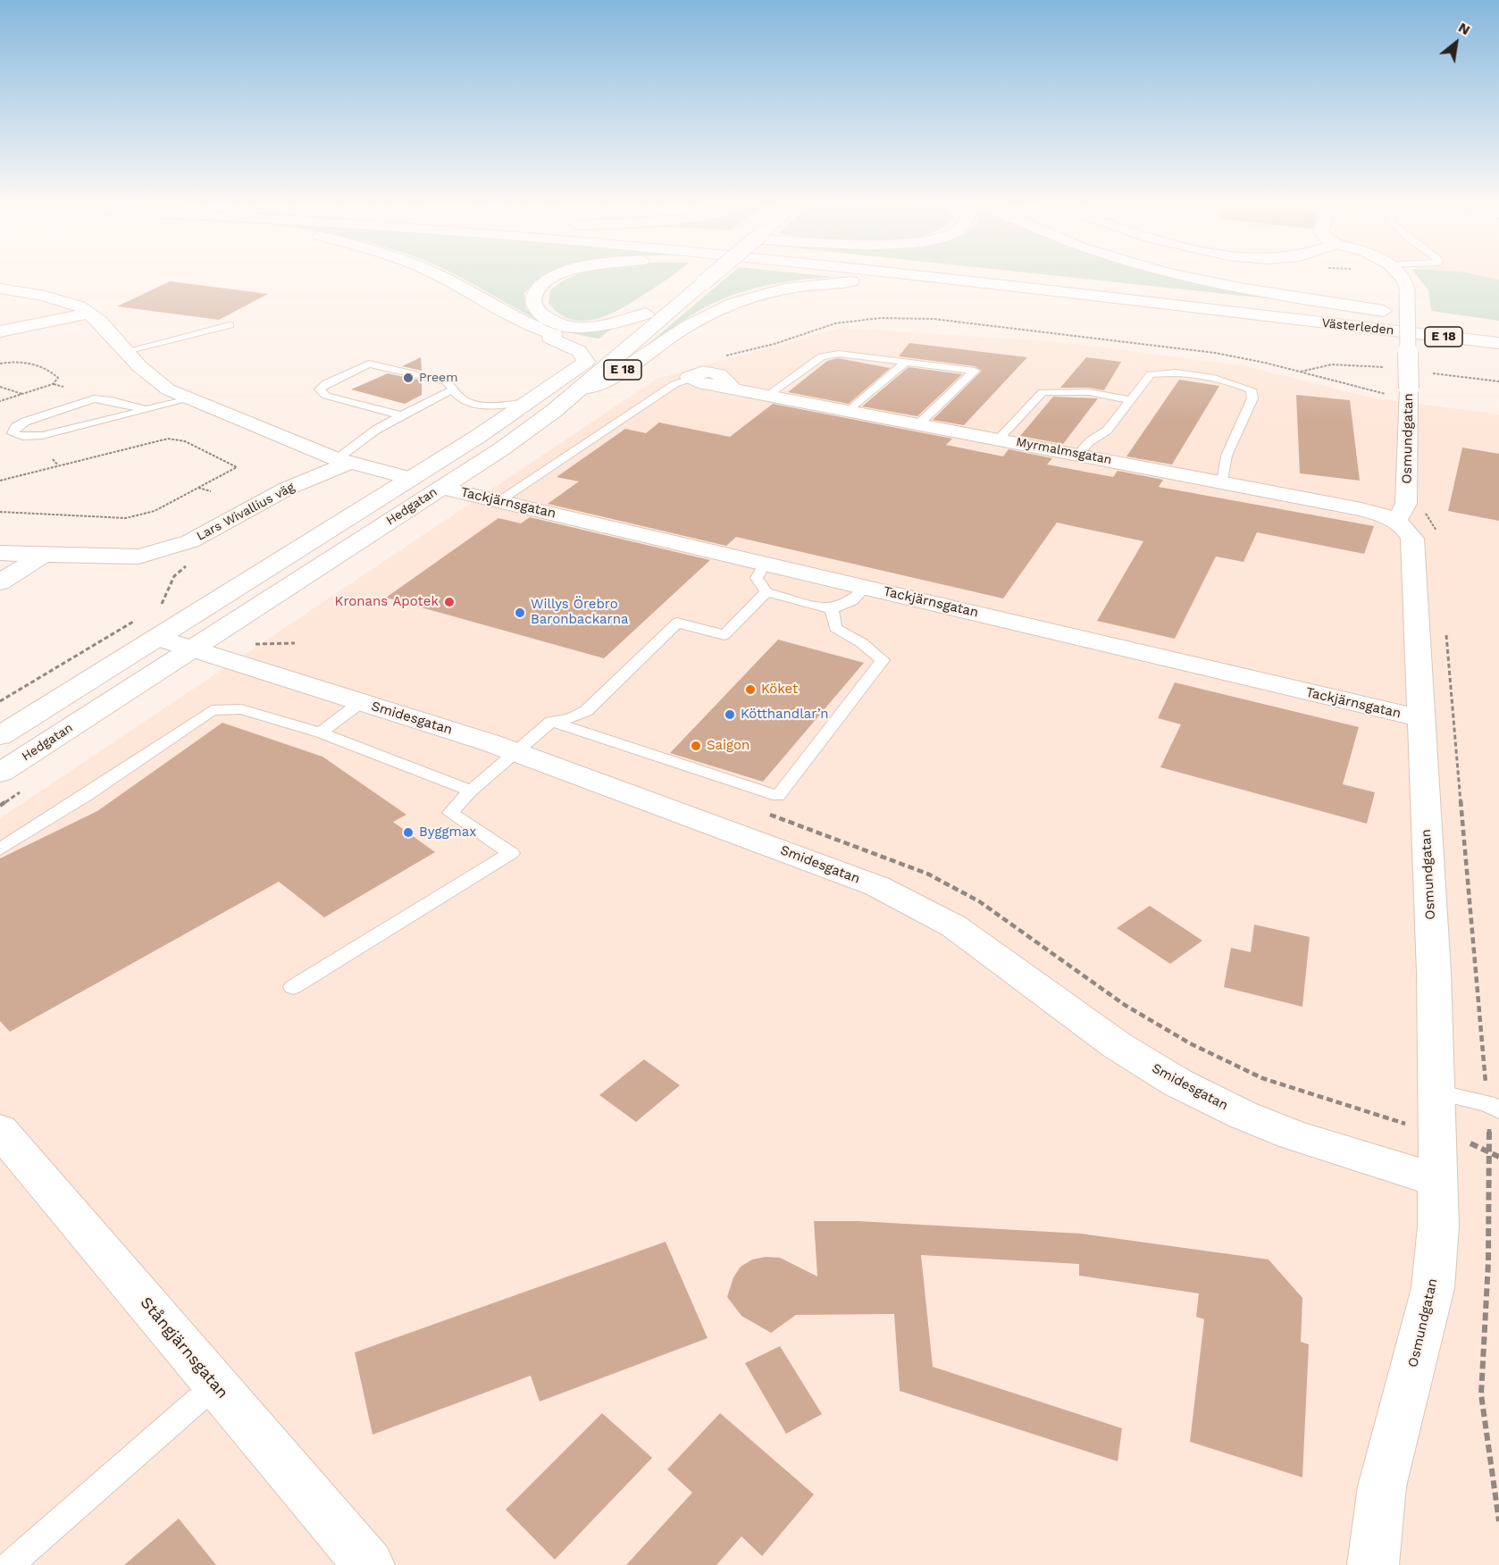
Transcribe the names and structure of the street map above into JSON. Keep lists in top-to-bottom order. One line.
{"streets":{"main road":["Västerleden","E 18","Osmundgatan","Myrmalmsgatan","Tackjärnsgatan","Hedgatan","Lars Wivallius väg","Smidesgatan","Stångjärnsgatan"]},"crossings":[["Västerleden","E 18"],["E 18","Hedgatan"],["Osmundgatan","Myrmalmsgatan"],["Osmundgatan","Tackjärnsgatan"],["Osmundgatan","Smidesgatan"],["Tackjärnsgatan","Hedgatan"],["Hedgatan","Smidesgatan"]],"places":["Preem","Kronans Apotek","Willys Örebro Baronbackarna","Köket","Kötthandlar’n","Saigon","Byggmax"],"north":"top right"}
